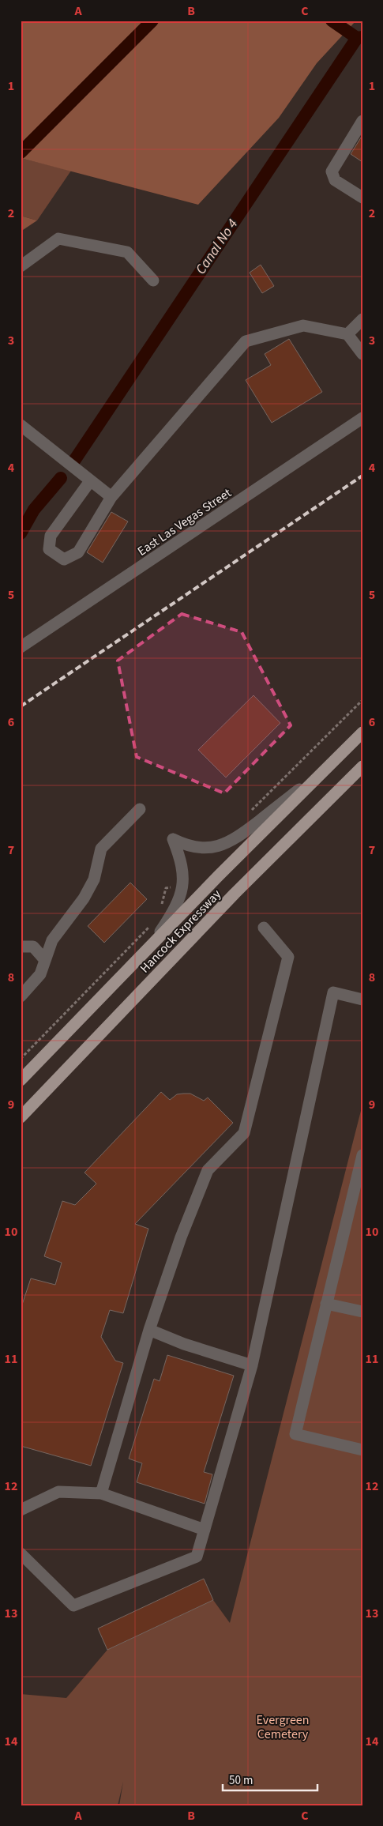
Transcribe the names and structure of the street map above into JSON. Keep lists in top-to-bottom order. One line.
{"streets":{"main road":["Hancock Expressway"],"street":["East Las Vegas Street"]},"water":["Canal No 4"],"parks":["Evergreen Cemetery"],"scale_bar":"50 m","grid":{"columns":["A","B","C"],"rows":["1","2","3","4","5","6","7","8","9","10","11","12","13","14"]}}
